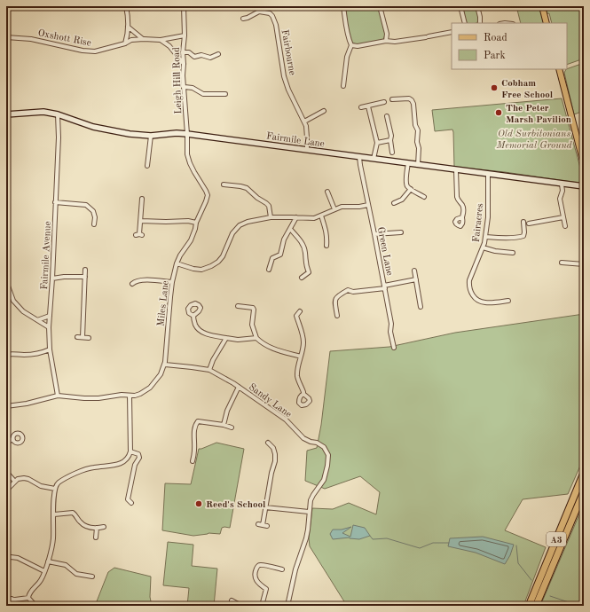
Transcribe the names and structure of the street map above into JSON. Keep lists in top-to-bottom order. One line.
{"streets":{"highway":["A3"],"street":["Oxshott Rise","Fairbourne","Leigh Hill Road","Fairmile Lane","Fairacres","Green Lane","Fairmile Avenue","Miles Lane","Sandy Lane"]},"crossings":[["Oxshott Rise","Leigh Hill Road"],["Fairbourne","Fairmile Lane"],["Leigh Hill Road","Fairmile Lane"],["Leigh Hill Road","Miles Lane"],["Fairmile Lane","Fairacres"],["Fairmile Lane","Green Lane"],["Fairmile Lane","Fairmile Avenue"],["Fairmile Lane","Miles Lane"],["Fairmile Avenue","Miles Lane"],["Miles Lane","Sandy Lane"]],"parks":["Old Surbitonians Memorial Ground"],"places":["Cobham Free School","The Peter Marsh Pavilion","Reed's School"],"legend":["Road","Park"]}
